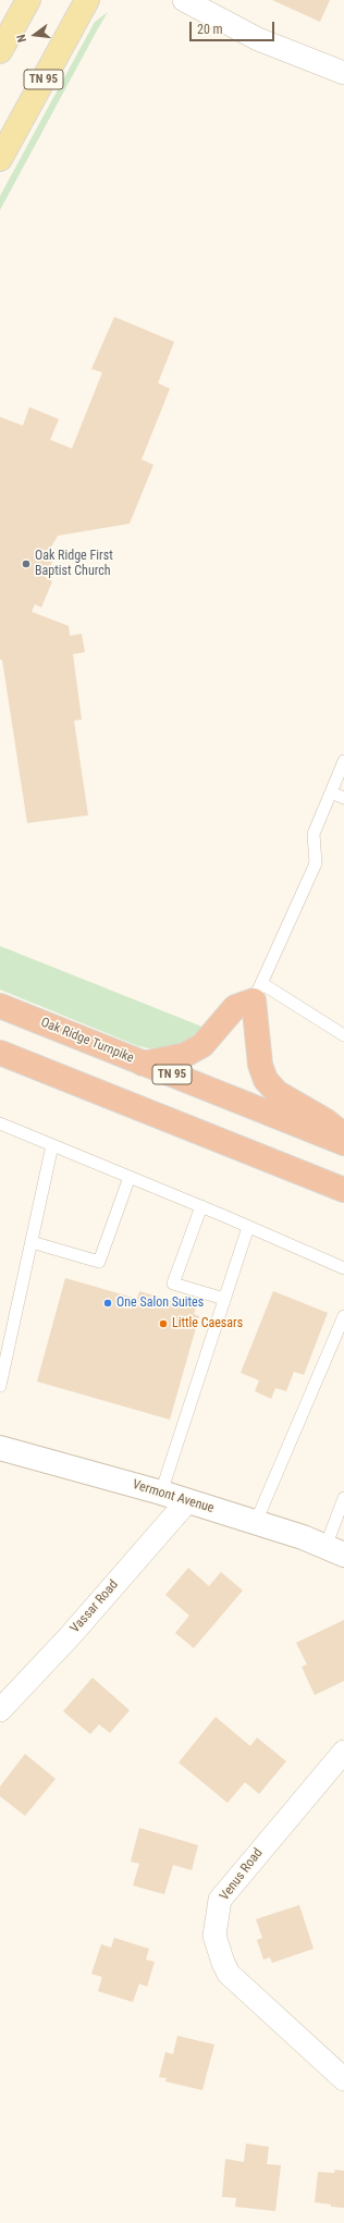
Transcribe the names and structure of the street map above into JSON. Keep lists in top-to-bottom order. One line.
{"streets":{"highway":["TN 95","Oak Ridge Turnpike"],"street":["Vermont Avenue","Vassar Road","Venus Road"]},"crossings":[["Vermont Avenue","Vassar Road"]],"places":["Oak Ridge First Baptist Church","One Salon Suites","Little Caesars"],"scale_bar":"20 m","north":"left"}
